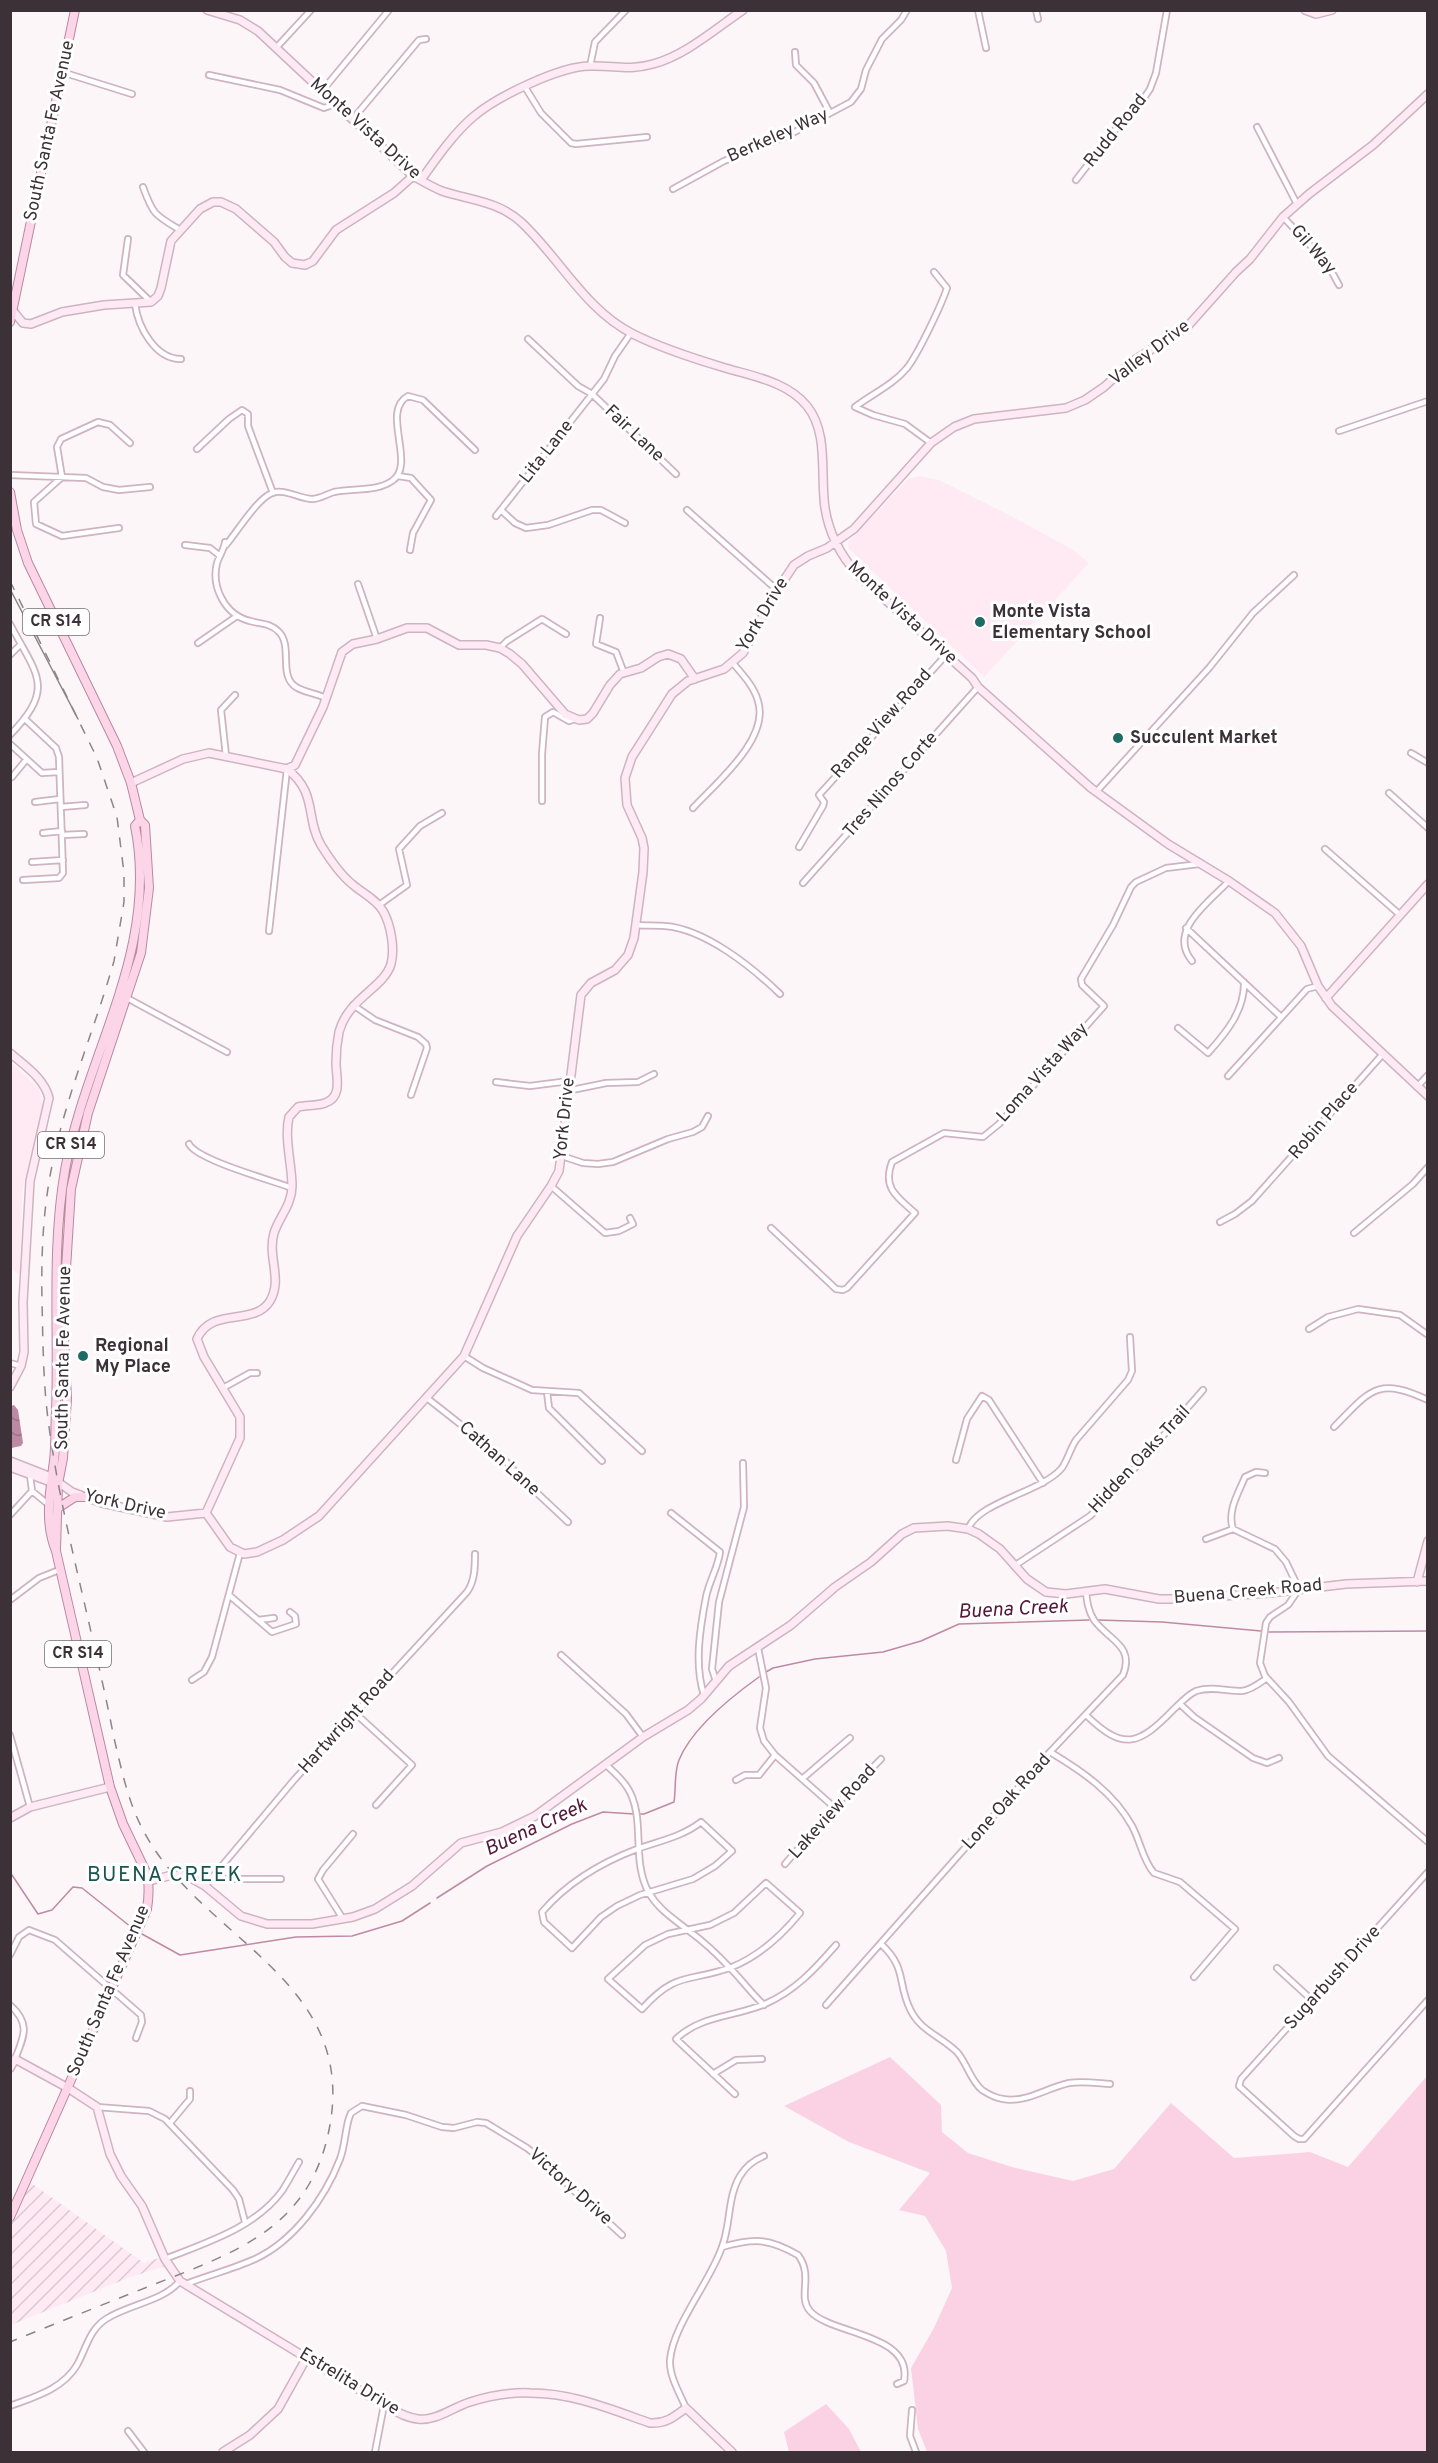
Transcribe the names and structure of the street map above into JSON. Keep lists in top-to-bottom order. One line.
{"streets":{"main road":["South Santa Fe Avenue","CR S14"],"street":["Monte Vista Drive","Rudd Road","Berkeley Way","Gil Way","Valley Drive","Fair Lane","Lita Lane","York Drive","Range View Road","Tres Ninos Corte","Loma Vista Way","Robin Place","Cathan Lane","Hidden Oaks Trail","Buena Creek Road","Hartwright Road","Lone Oak Road","Lakeview Road","Sugarbush Drive","Victory Drive","Estrelita Drive"]},"crossings":[["Monte Vista Drive","Valley Drive"],["Monte Vista Drive","Lita Lane"],["Monte Vista Drive","York Drive"],["Monte Vista Drive","Range View Road"],["Monte Vista Drive","Tres Ninos Corte"],["Monte Vista Drive","Loma Vista Way"],["Monte Vista Drive","Robin Place"],["South Santa Fe Avenue","York Drive"],["South Santa Fe Avenue","Buena Creek Road"],["Gil Way","Valley Drive"],["Valley Drive","York Drive"],["Fair Lane","Lita Lane"],["York Drive","Cathan Lane"],["Hidden Oaks Trail","Buena Creek Road"],["Buena Creek Road","Hartwright Road"],["Buena Creek Road","Lone Oak Road"],["Victory Drive","Estrelita Drive"]],"districts":["BUENA CREEK"],"water":["Buena Creek"],"places":["Monte Vista Elementary School","Succulent Market","Regional My Place"]}
